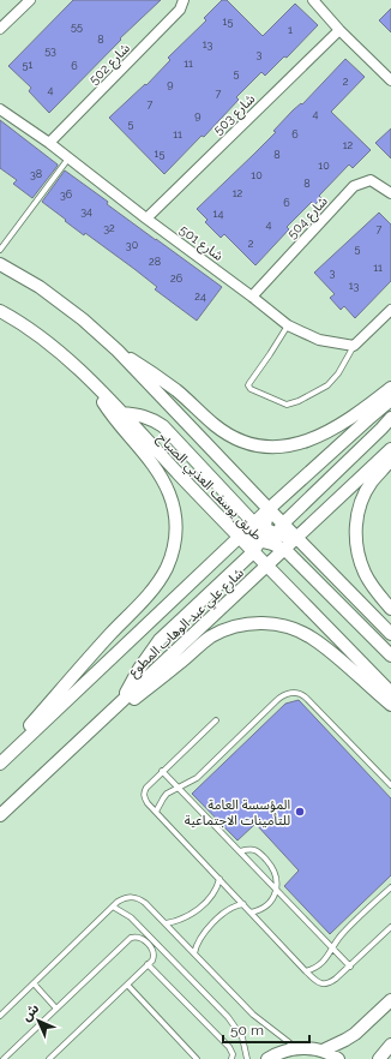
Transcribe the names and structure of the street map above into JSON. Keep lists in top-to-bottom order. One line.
{"streets":{"street":["شارع 502","شارع 503","شارع 504","شارع 501","طريق يوسف العذبي الصباح","شارع علي عبد الوهاب المطوع"]},"crossings":[["شارع 502","شارع 501"],["شارع 503","شارع 501"],["شارع 504","شارع 501"],["طريق يوسف العذبي الصباح","شارع علي عبد الوهاب المطوع"]],"places":["المؤسسة العامة للتأمينات الاجتماعية"],"house_numbers":["15","55","1","8","13","53","3","11","51","6","5","2","9","4","7","7","4","9","5","11","6","12","15","8","10","38","10","8","12","36","6","34","14","4","32","7","2","30","5","28","11","3","26","13","24"],"scale_bar":"50 m","north":"top left"}
